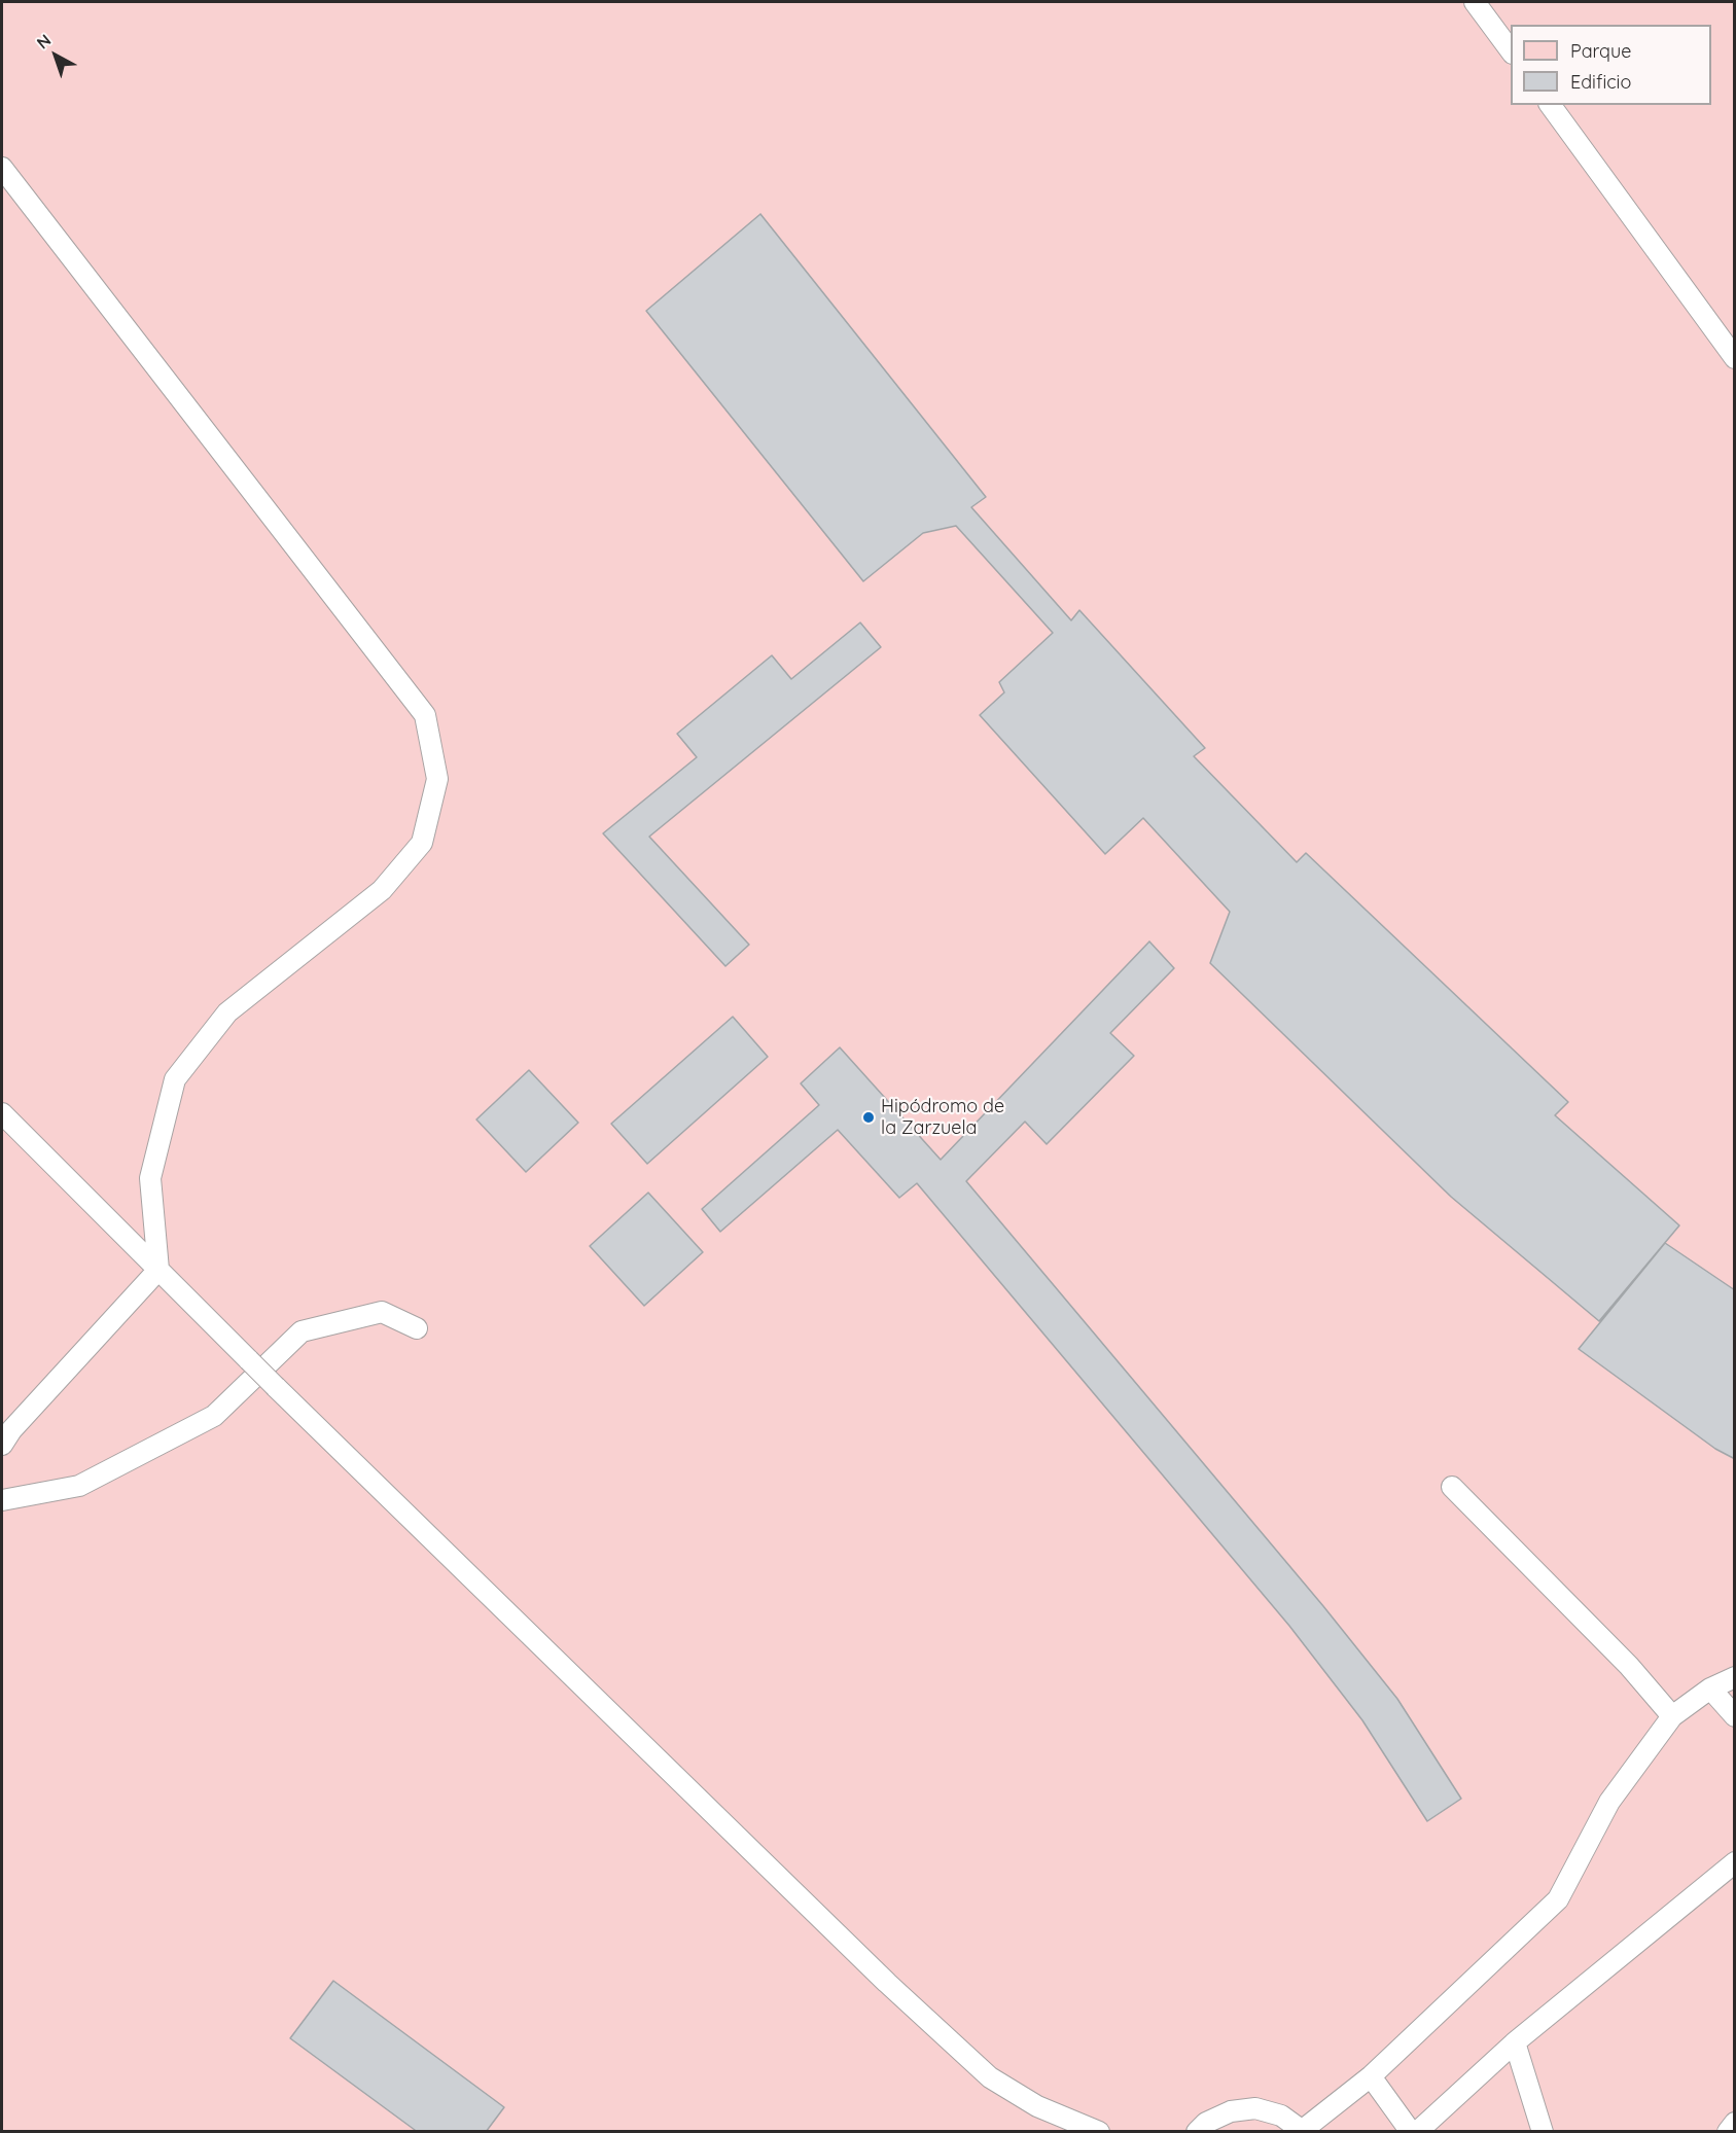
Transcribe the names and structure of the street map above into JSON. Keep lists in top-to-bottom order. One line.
{"places":["Hipódromo de la Zarzuela"],"legend":["Parque","Edificio"],"north":"top left"}
